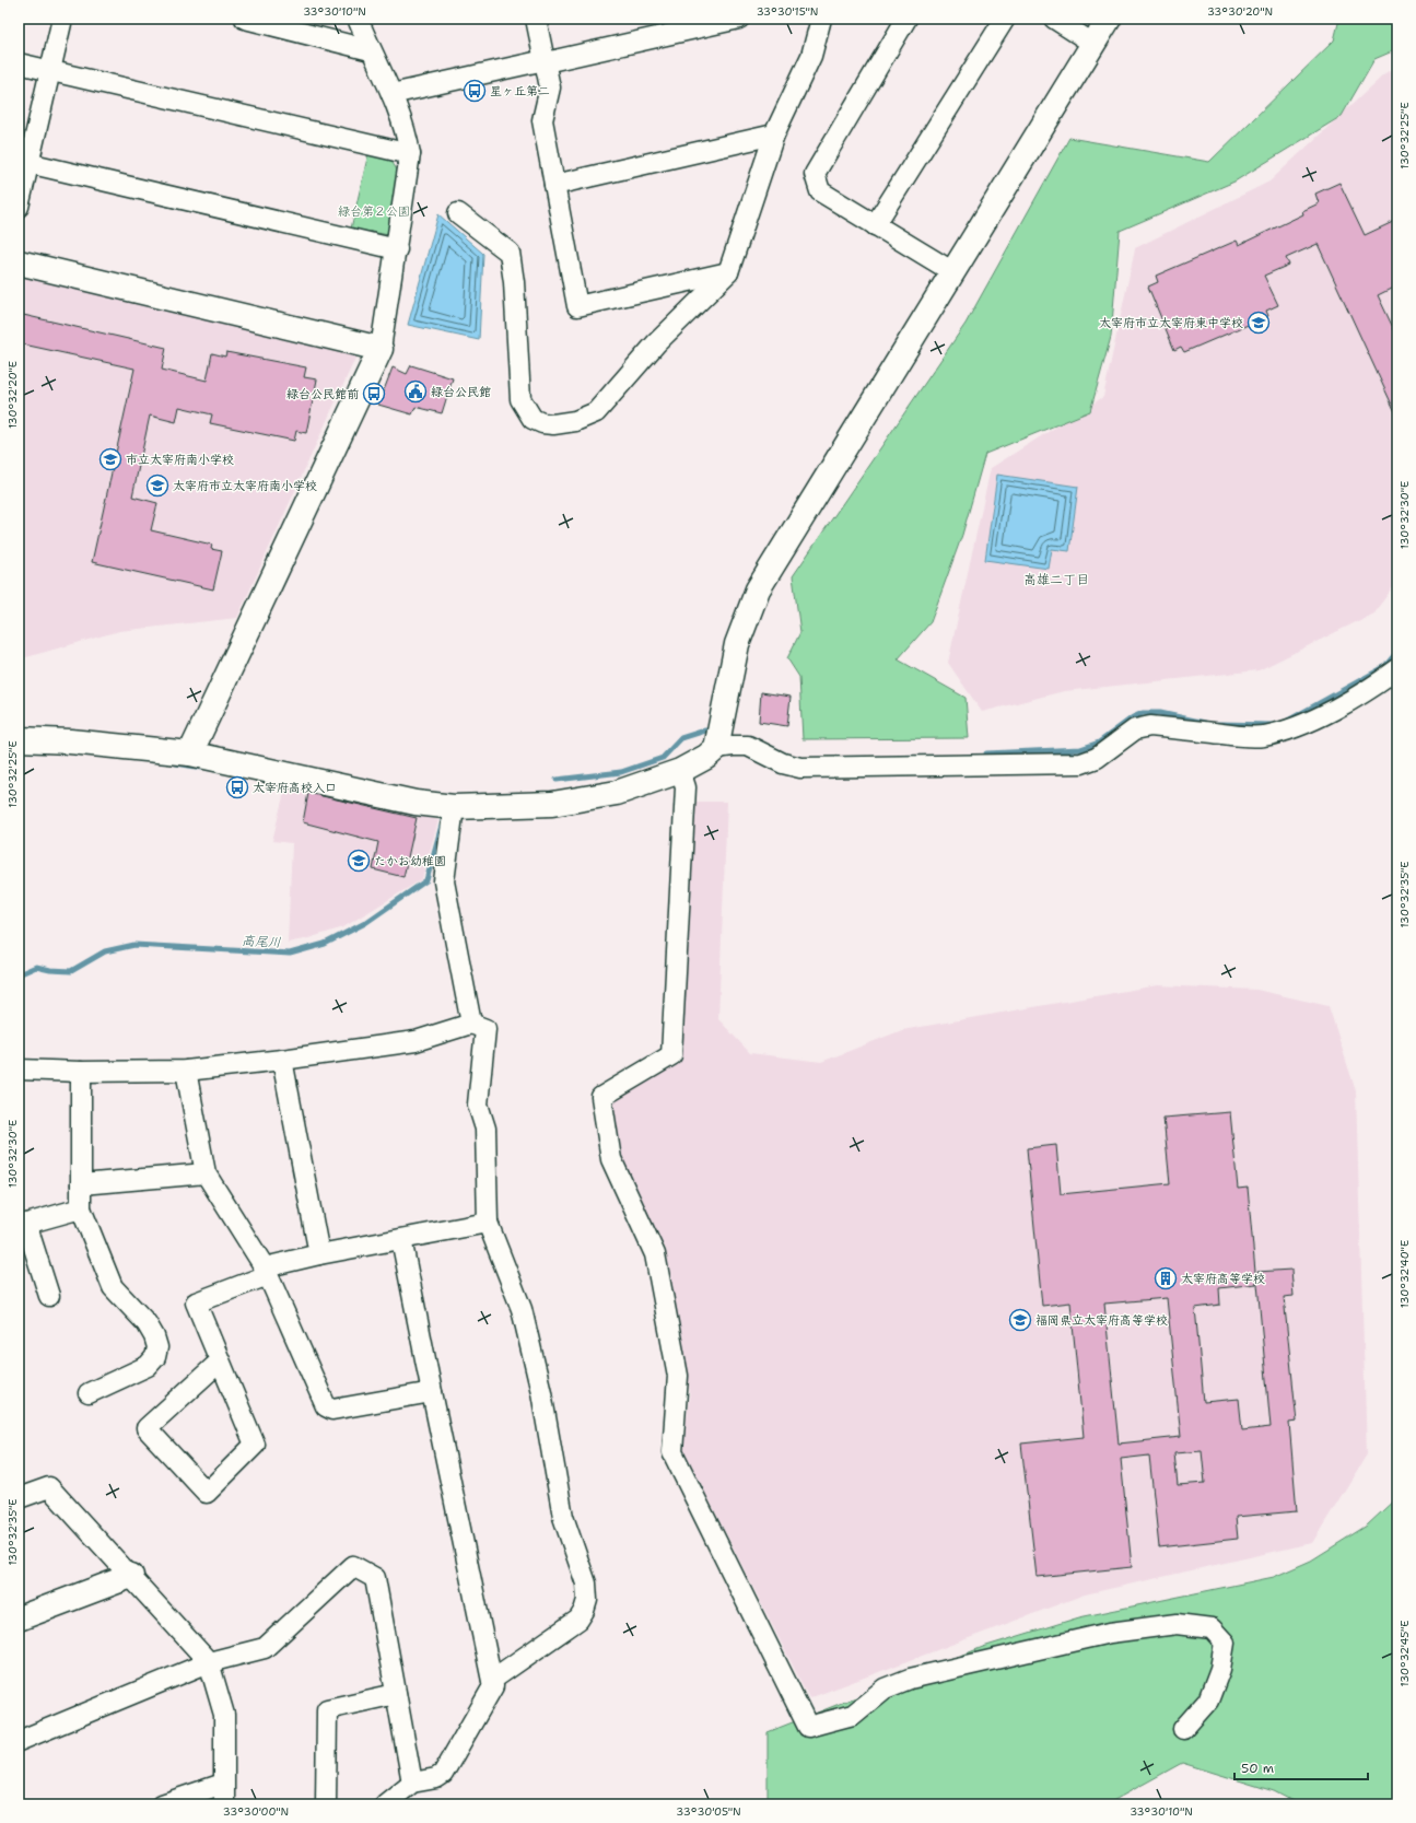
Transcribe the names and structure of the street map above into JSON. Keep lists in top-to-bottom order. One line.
{"districts":["高雄二丁目"],"water":["高尾川"],"parks":["緑台第２公園"],"places":{"bus stop":["星ヶ丘第二","緑台公民館前","太宰府高校入口"],"school or university":["太宰府市立太宰府東中学校","市立太宰府南小学校","太宰府市立太宰府南小学校","たかお幼稚園","福岡県立太宰府高等学校"],"public building":["緑台公民館"],"building":["太宰府高等学校"]},"scale_bar":"50 m","coordinates":["33°30'10\"N","33°30'15\"N","33°30'20\"N","130°32'25\"E","130°32'20\"E","130°32'30\"E","130°32'35\"E","130°32'40\"E","130°32'45\"E","33°30'00\"N","33°30'05\"N"]}
